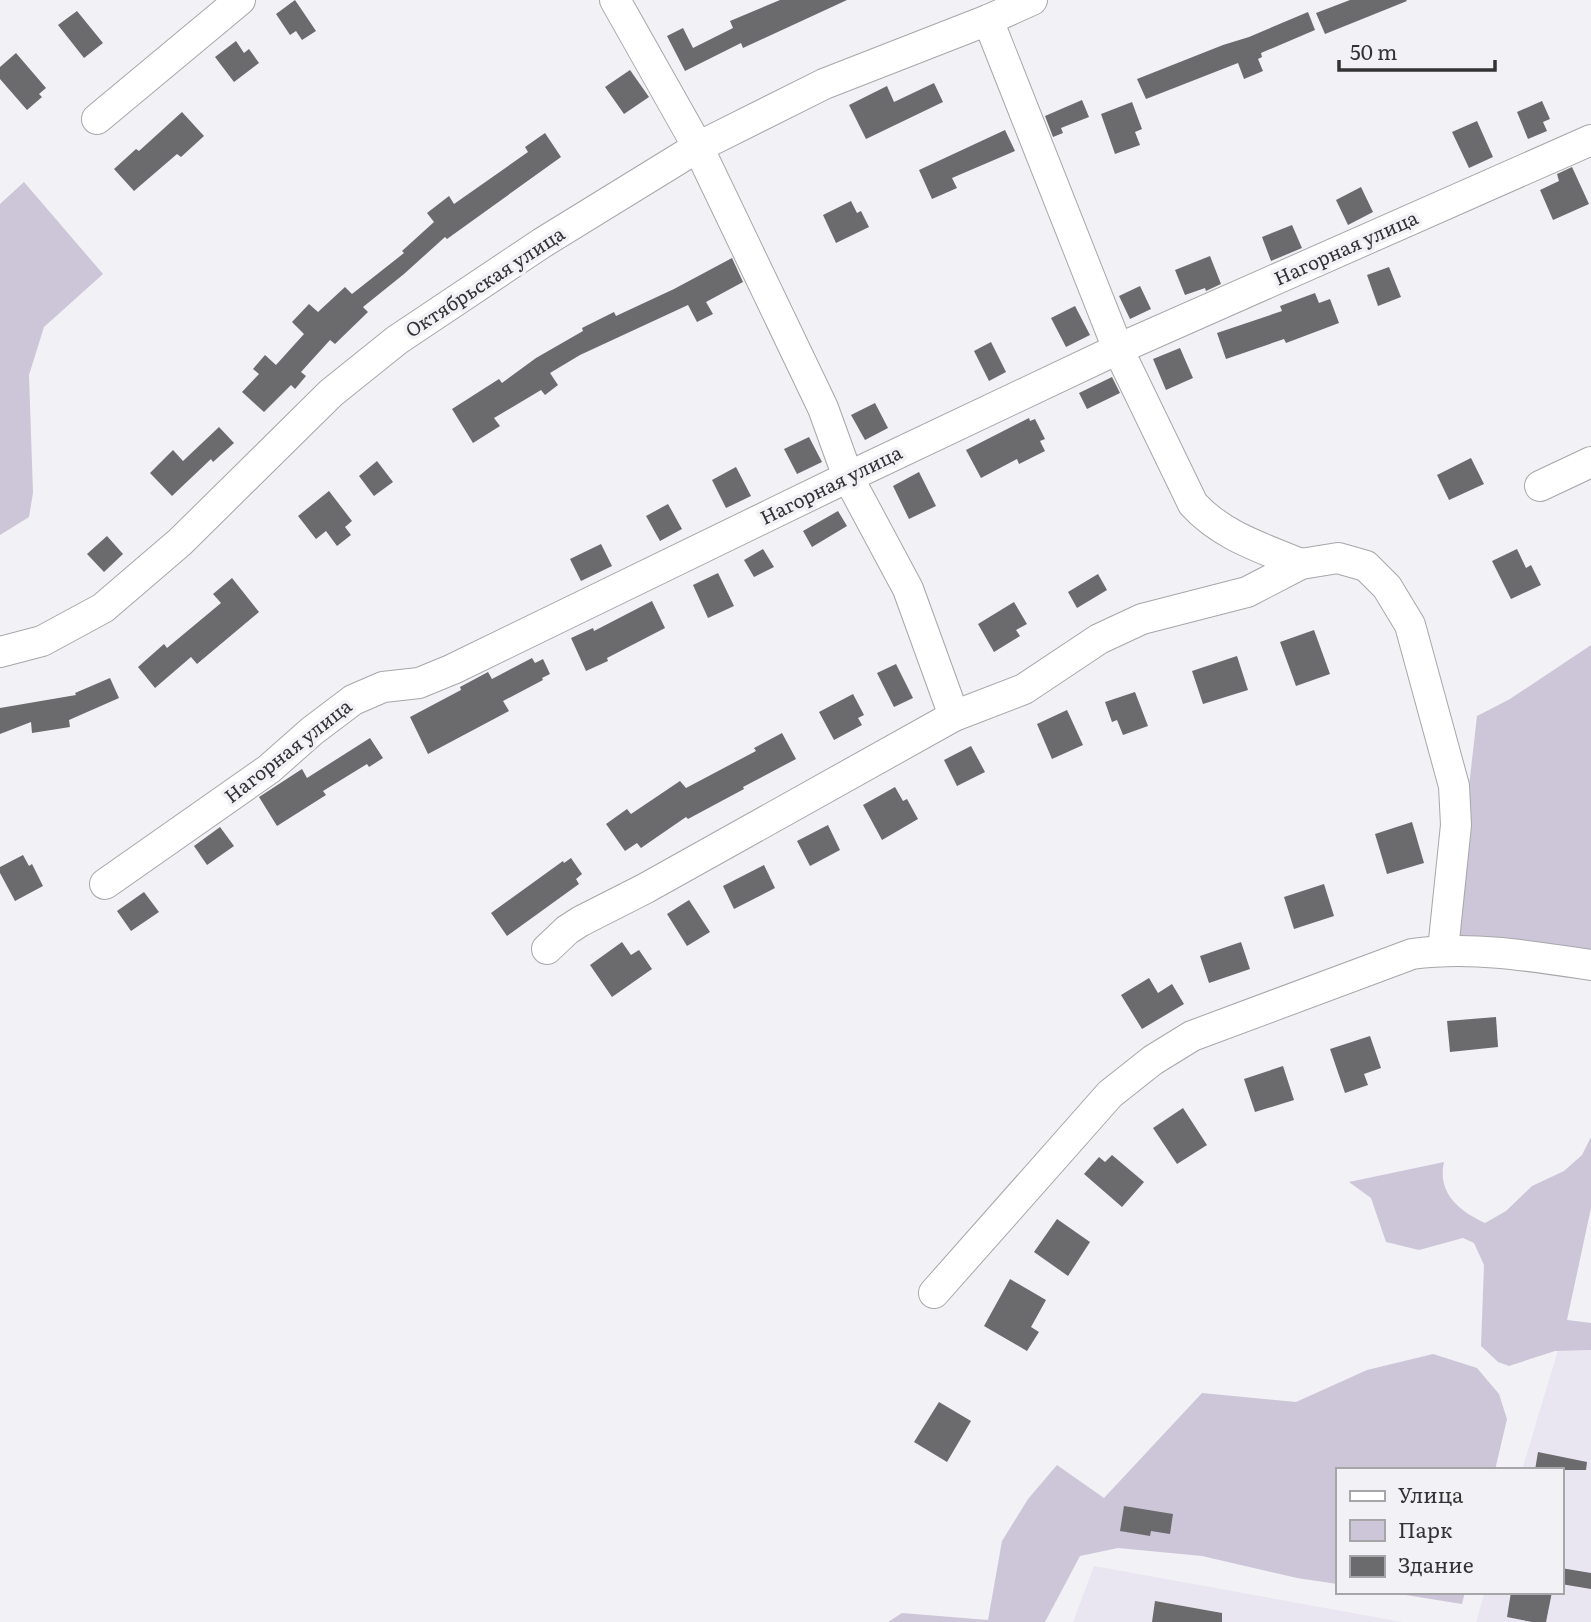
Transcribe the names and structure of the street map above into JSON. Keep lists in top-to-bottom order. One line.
{"streets":{"street":["Нагорная улица","Октябрьская улица"]},"legend":["Улица","Парк","Здание"],"scale_bar":"50 m"}
